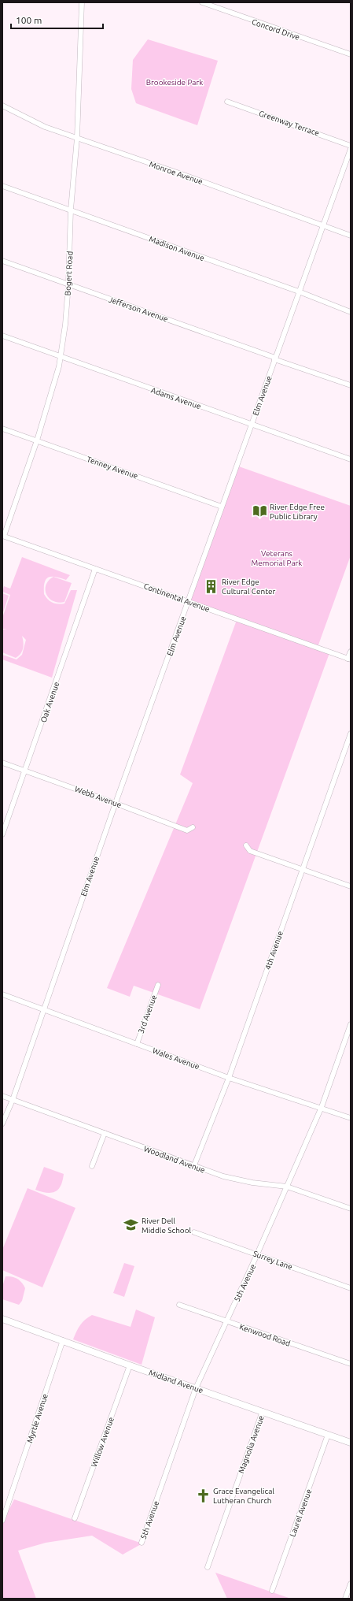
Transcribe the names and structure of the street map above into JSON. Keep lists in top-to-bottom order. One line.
{"streets":{"street":["Concord Drive","Greenway Terrace","Monroe Avenue","Madison Avenue","Bogert Road","Jefferson Avenue","Elm Avenue","Adams Avenue","Tenney Avenue","Continental Avenue","Oak Avenue","Webb Avenue","4th Avenue","3rd Avenue","Wales Avenue","Woodland Avenue","Surrey Lane","5th Avenue","Kenwood Road","Midland Avenue","Myrtle Avenue","Willow Avenue","Magnolia Avenue","Laurel Avenue"]},"crossings":[["Monroe Avenue","Bogert Road"],["Monroe Avenue","Elm Avenue"],["Madison Avenue","Bogert Road"],["Madison Avenue","Elm Avenue"],["Bogert Road","Jefferson Avenue"],["Bogert Road","Adams Avenue"],["Bogert Road","Tenney Avenue"],["Bogert Road","Continental Avenue"],["Jefferson Avenue","Elm Avenue"],["Elm Avenue","Adams Avenue"],["Elm Avenue","Tenney Avenue"],["Elm Avenue","Continental Avenue"],["Elm Avenue","Webb Avenue"],["Elm Avenue","Wales Avenue"],["Elm Avenue","Woodland Avenue"],["Continental Avenue","Oak Avenue"],["Oak Avenue","Webb Avenue"],["4th Avenue","Wales Avenue"],["4th Avenue","Woodland Avenue"],["3rd Avenue","Wales Avenue"],["Wales Avenue","5th Avenue"],["Woodland Avenue","5th Avenue"],["Surrey Lane","5th Avenue"],["5th Avenue","Kenwood Road"],["5th Avenue","Midland Avenue"],["Midland Avenue","Myrtle Avenue"],["Midland Avenue","Willow Avenue"],["Midland Avenue","Magnolia Avenue"],["Midland Avenue","Laurel Avenue"]],"parks":["Brookeside Park","Veterans Memorial Park"],"places":{"library":["River Edge Free Public Library"],"building":["River Edge Cultural Center"],"school or university":["River Dell Middle School"],"church":["Grace Evangelical Lutheran Church"]},"scale_bar":"100 m"}
